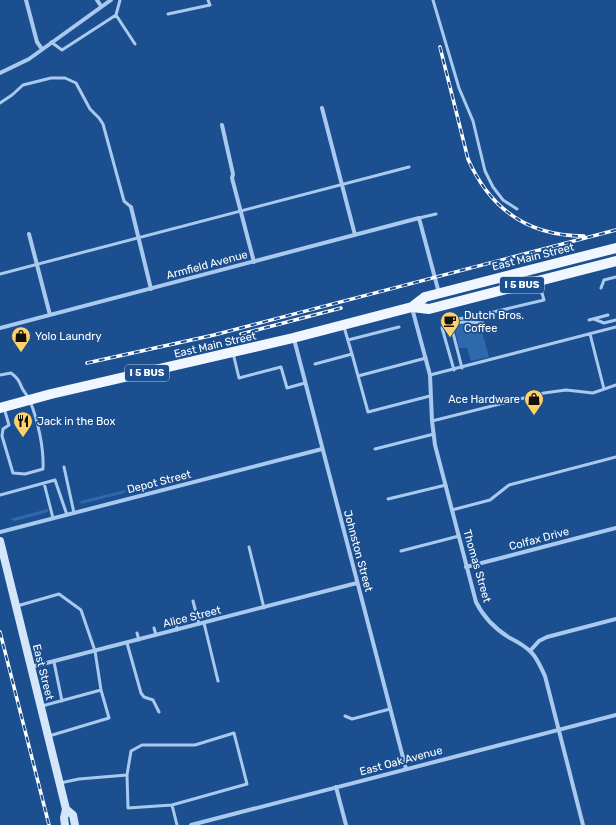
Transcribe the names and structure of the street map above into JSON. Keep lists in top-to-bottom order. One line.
{"streets":{"main road":["East Main Street","I 5 BUS","East Street"],"street":["Armfield Avenue","Depot Street","Colfax Drive","Johnston Street","Thomas Street","Alice Street","East Oak Avenue"]},"crossings":[["East Main Street","Johnston Street"],["East Main Street","Thomas Street"],["Depot Street","Johnston Street"],["Colfax Drive","Thomas Street"],["Johnston Street","Alice Street"],["Johnston Street","East Oak Avenue"],["Thomas Street","East Oak Avenue"],["Alice Street","East Street"]],"places":{"cafe":["Dutch Bros. Coffee"],"shop":["Yolo Laundry","Ace Hardware"],"restaurant":["Jack in the Box"]}}
